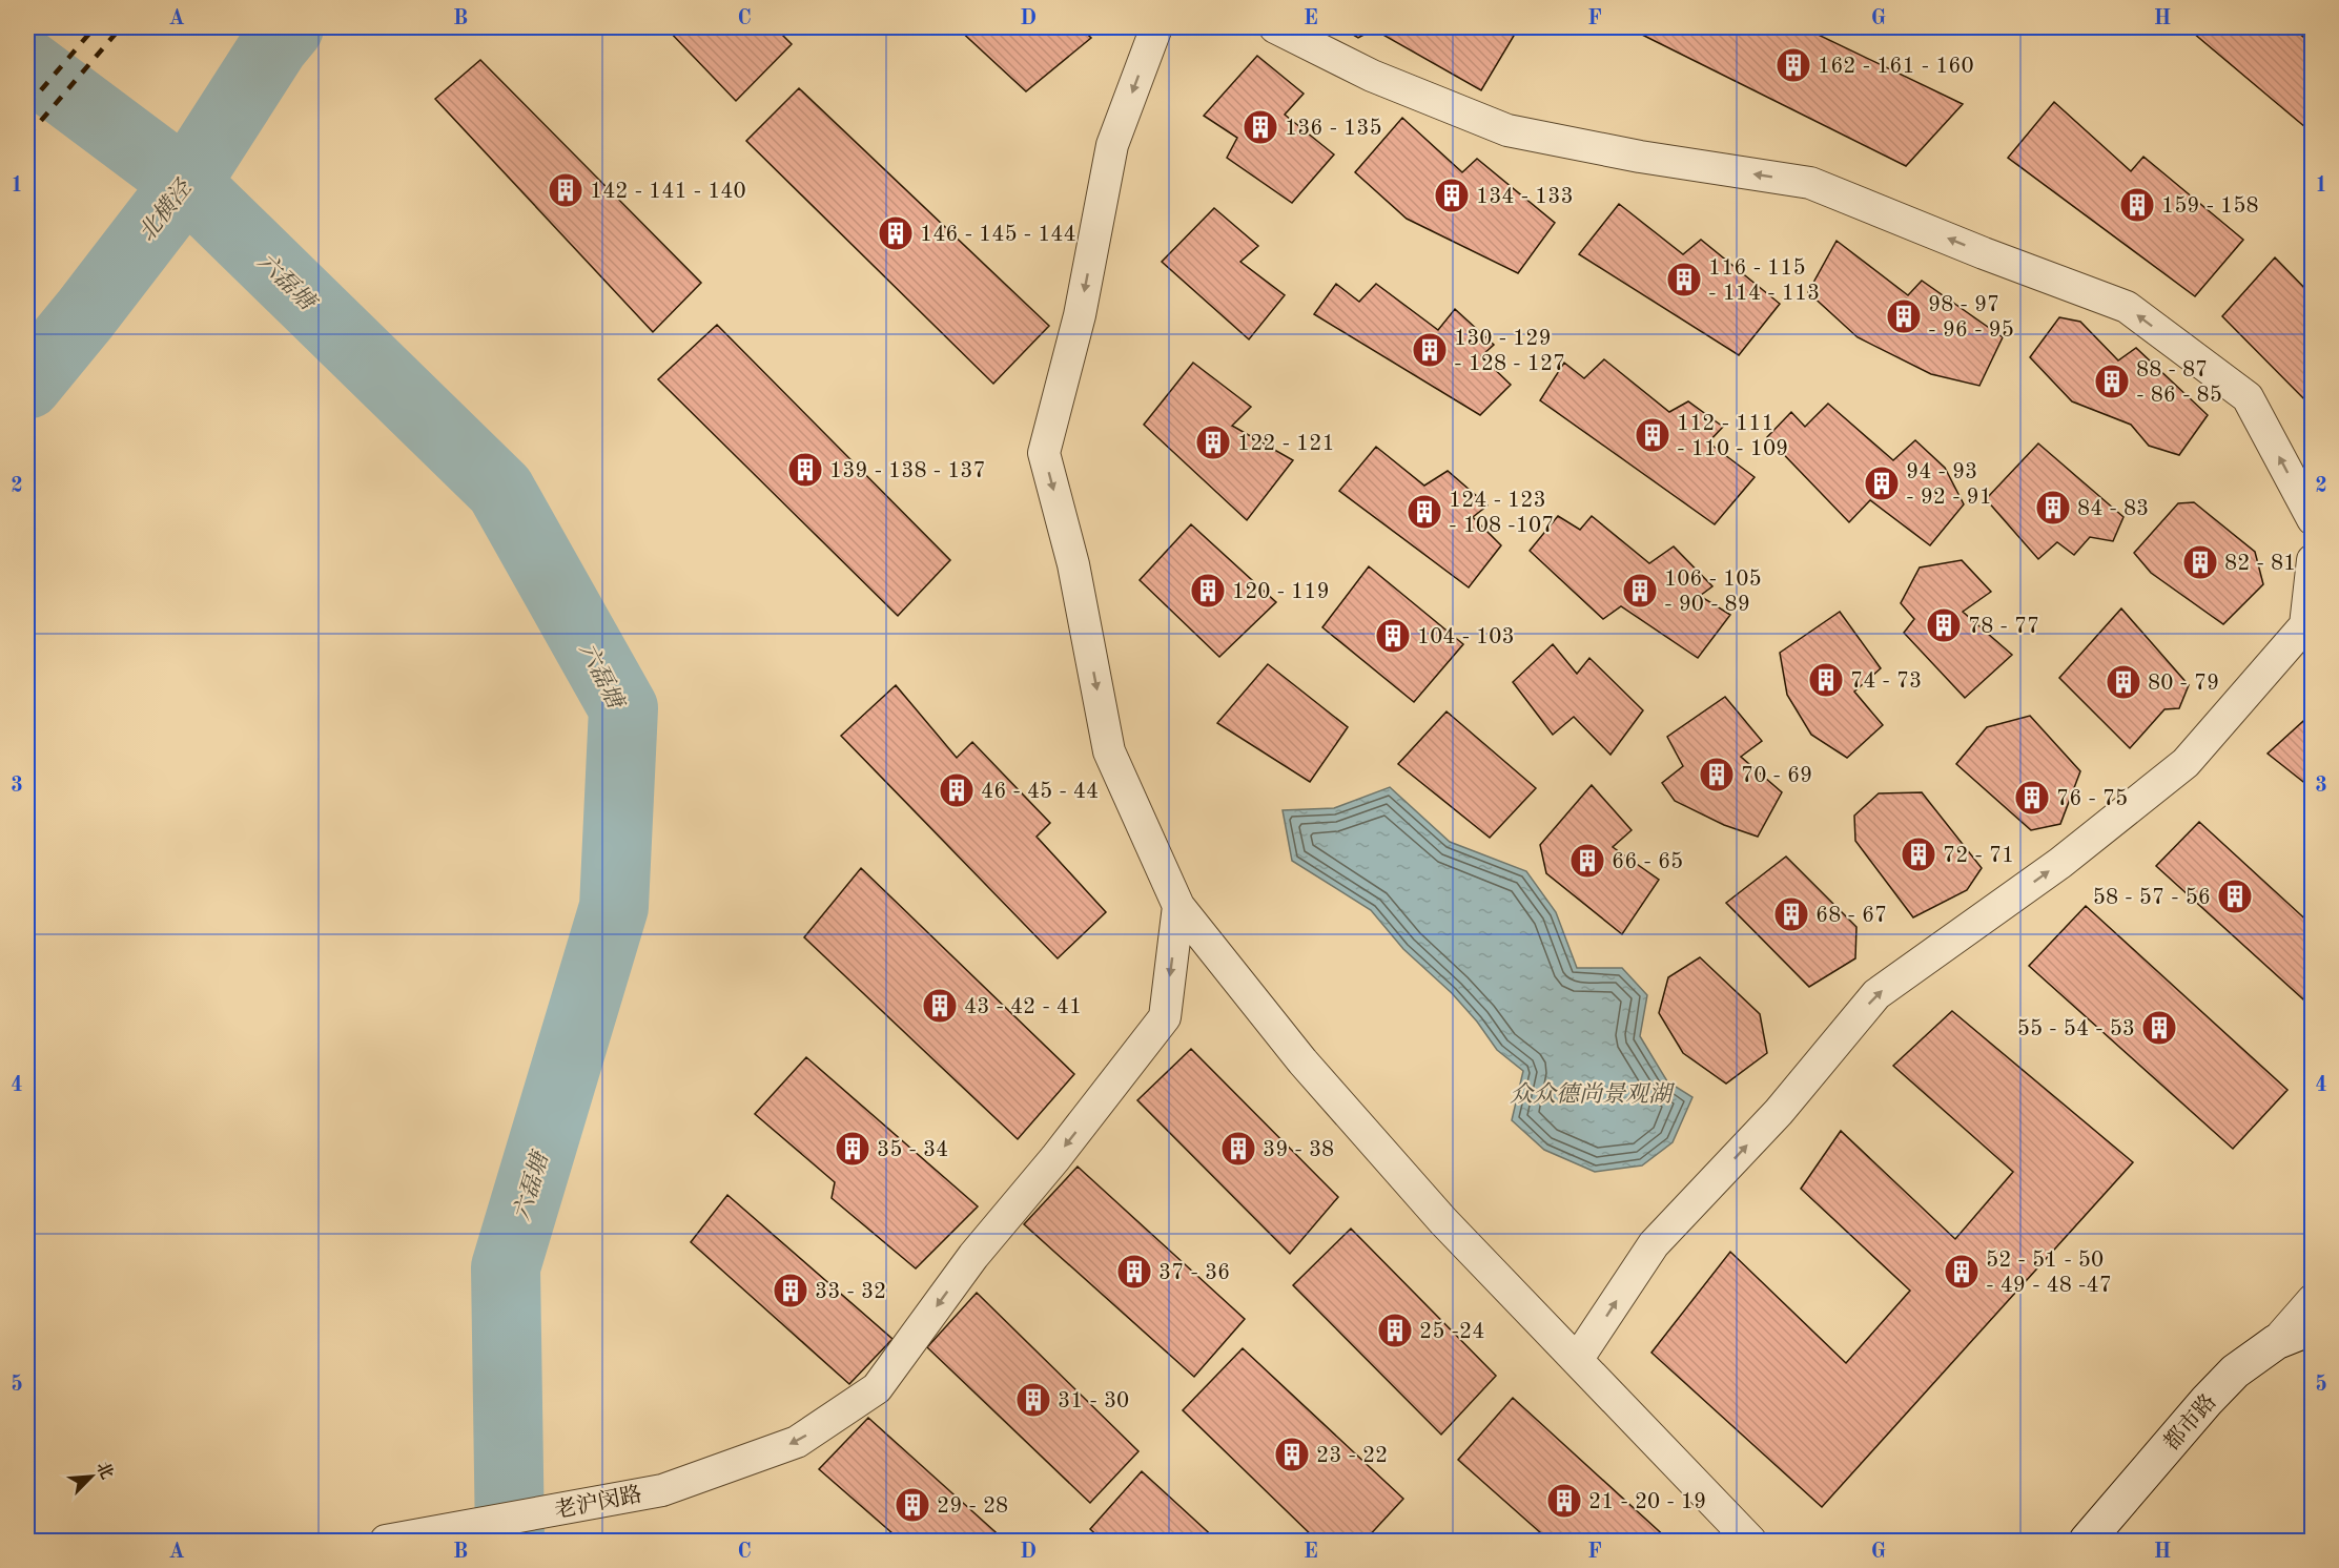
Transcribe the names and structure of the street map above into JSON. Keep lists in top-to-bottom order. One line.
{"streets":{"street":["都市路","老沪闵路"]},"one_way":["老沪闵路"],"water":["北横泾","六磊塘","众众德尚景观湖"],"places":{"building":["162 - 161 - 160","136 - 135","142 - 141 - 140","134 - 133","159 - 158","146 - 145 - 144","116 - 115 - 114 - 113","98 - 97 - 96 - 95","130 - 129 - 128 - 127","88 - 87 - 86 - 85","112 - 111 - 110 - 109","122 - 121","139 - 138 - 137","94 - 93 - 92 - 91","84 - 83","124 - 123 - 108 -107","82 - 81","120 - 119","106 - 105 - 90 - 89","78 - 77","104 - 103","74 - 73","80 - 79","70 - 69","46 - 45 - 44","76 - 75","72 - 71","66 - 65","58 - 57 - 56","68 - 67","43 - 42 - 41","55 - 54 - 53","35 - 34","39 - 38","37 - 36","52 - 51 - 50 - 49 - 48 -47","33 - 32","25 -24","31 - 30","23 - 22","21 - 20 - 19","29 - 28"]},"north":"top right","grid":{"columns":["A","B","C","D","E","F","G","H"],"rows":["1","2","3","4","5"]}}
